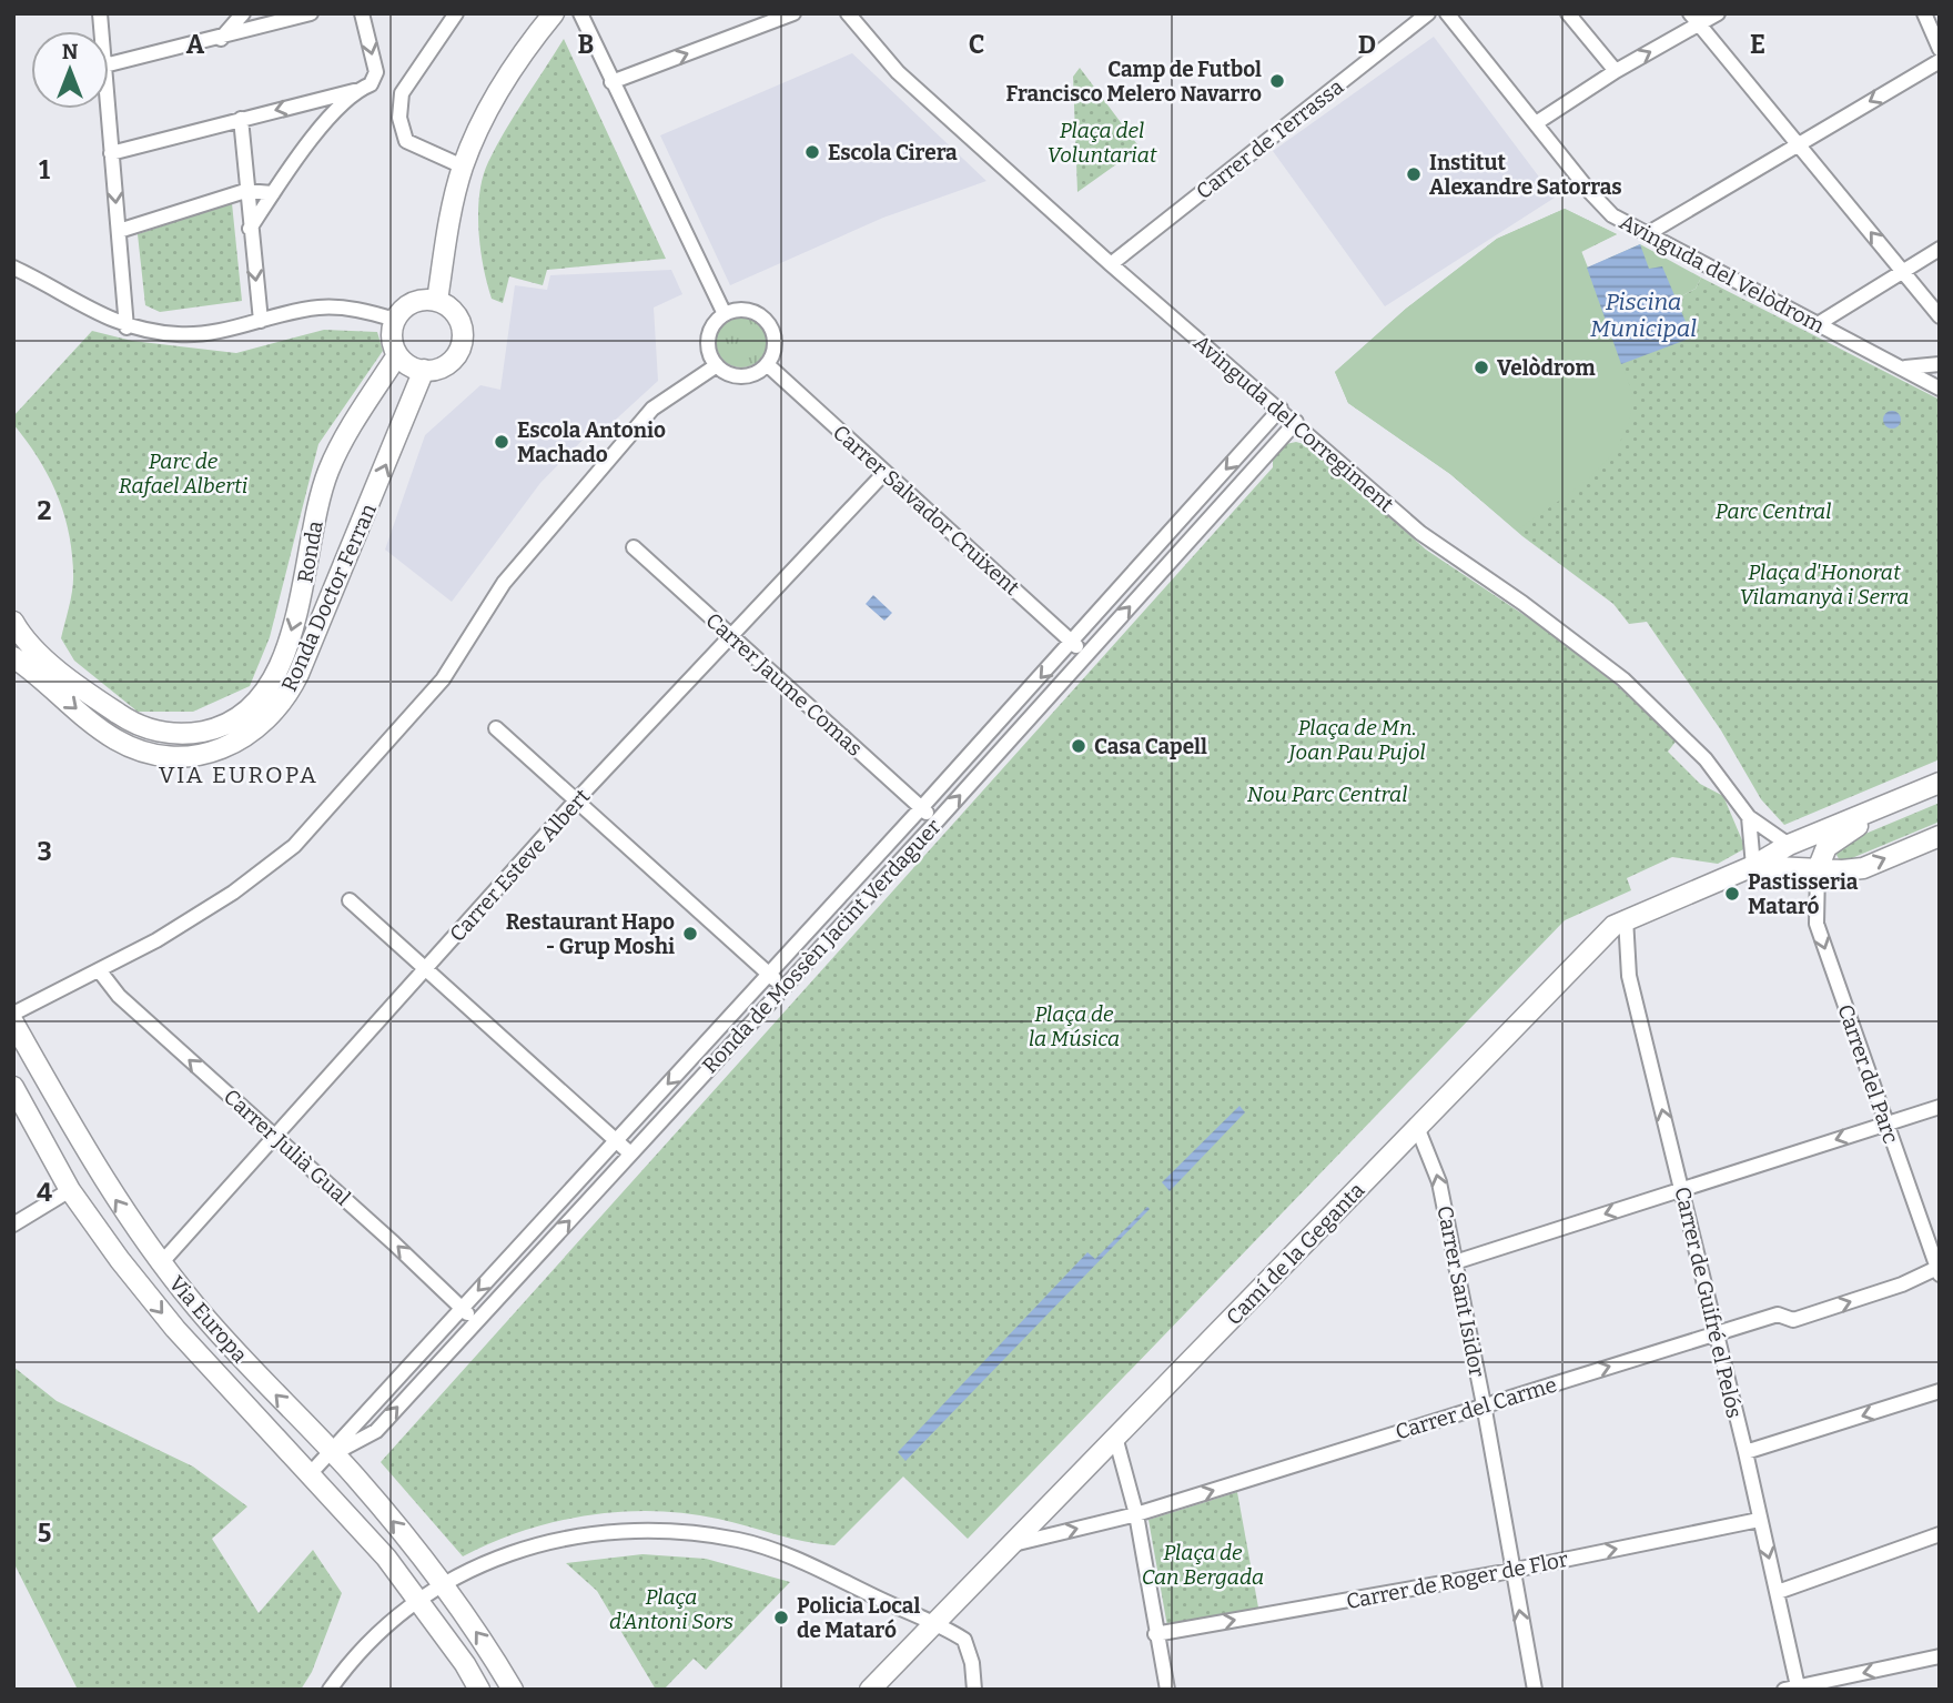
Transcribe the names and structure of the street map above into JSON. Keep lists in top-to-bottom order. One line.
{"streets":{"street":["Carrer de Terrassa","Avinguda del Velòdrom","Avinguda del Corregiment","Carrer Salvador Cruixent","Ronda","Ronda Doctor Ferran","Carrer Jaume Comas","Carrer Esteve Albert","Ronda de Mossèn Jacint Verdaguer","Carrer del Parc","Carrer Julià Gual","Camí de la Geganta","Carrer Sant Isidor","Carrer de Guifré el Pelós","Via Europa","Carrer del Carme","Carrer de Roger de Flor"]},"crossings":[["Carrer de Terrassa","Avinguda del Corregiment"],["Avinguda del Corregiment","Ronda de Mossèn Jacint Verdaguer"],["Avinguda del Corregiment","Camí de la Geganta"],["Carrer Salvador Cruixent","Carrer Esteve Albert"],["Carrer Salvador Cruixent","Ronda de Mossèn Jacint Verdaguer"],["Ronda","Ronda Doctor Ferran"],["Carrer Jaume Comas","Carrer Esteve Albert"],["Carrer Jaume Comas","Ronda de Mossèn Jacint Verdaguer"],["Carrer Esteve Albert","Carrer Julià Gual"],["Carrer Esteve Albert","Via Europa"],["Ronda de Mossèn Jacint Verdaguer","Carrer Julià Gual"],["Ronda de Mossèn Jacint Verdaguer","Via Europa"],["Carrer del Parc","Carrer del Carme"],["Camí de la Geganta","Carrer Sant Isidor"],["Camí de la Geganta","Carrer de Guifré el Pelós"],["Camí de la Geganta","Carrer del Carme"],["Carrer Sant Isidor","Carrer del Carme"],["Carrer Sant Isidor","Carrer de Roger de Flor"],["Carrer de Guifré el Pelós","Carrer del Carme"],["Carrer de Guifré el Pelós","Carrer de Roger de Flor"]],"one_way":["Carrer del Parc","Carrer Julià Gual","Carrer Sant Isidor","Carrer del Carme","Carrer de Roger de Flor"],"districts":["VIA EUROPA"],"water":["Piscina Municipal"],"parks":["Plaça del Voluntariat","Parc de Rafael Alberti","Parc Central","Plaça d'Honorat Vilamanyà i Serra","Plaça de Mn. Joan Pau Pujol","Nou Parc Central","Plaça de la Música","Plaça de Can Bergada","Plaça d'Antoni Sors"],"places":["Camp de Futbol Francisco Melero Navarro","Escola Cirera","Institut Alexandre Satorras","Velòdrom","Escola Antonio Machado","Casa Capell","Pastisseria Mataró","Restaurant Hapo - Grup Moshi","Policia Local de Mataró"],"north":"top","grid":{"columns":["A","B","C","D","E"],"rows":["1","2","3","4","5"]}}
